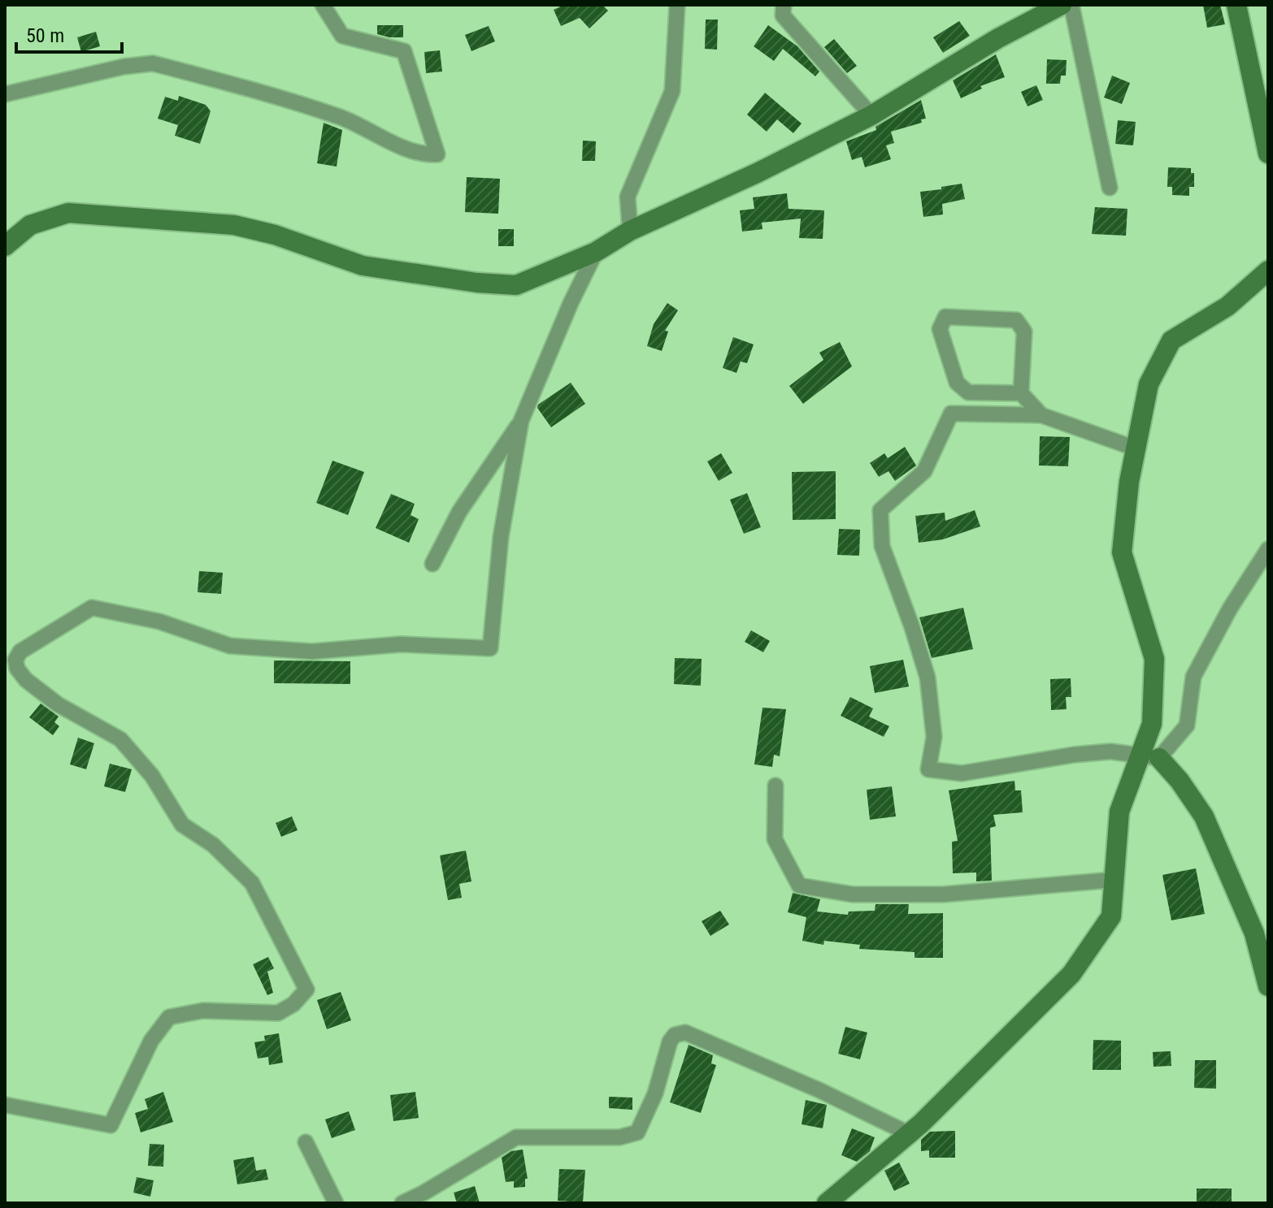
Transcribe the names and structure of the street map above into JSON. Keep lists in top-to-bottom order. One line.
{"scale_bar":"50 m"}
